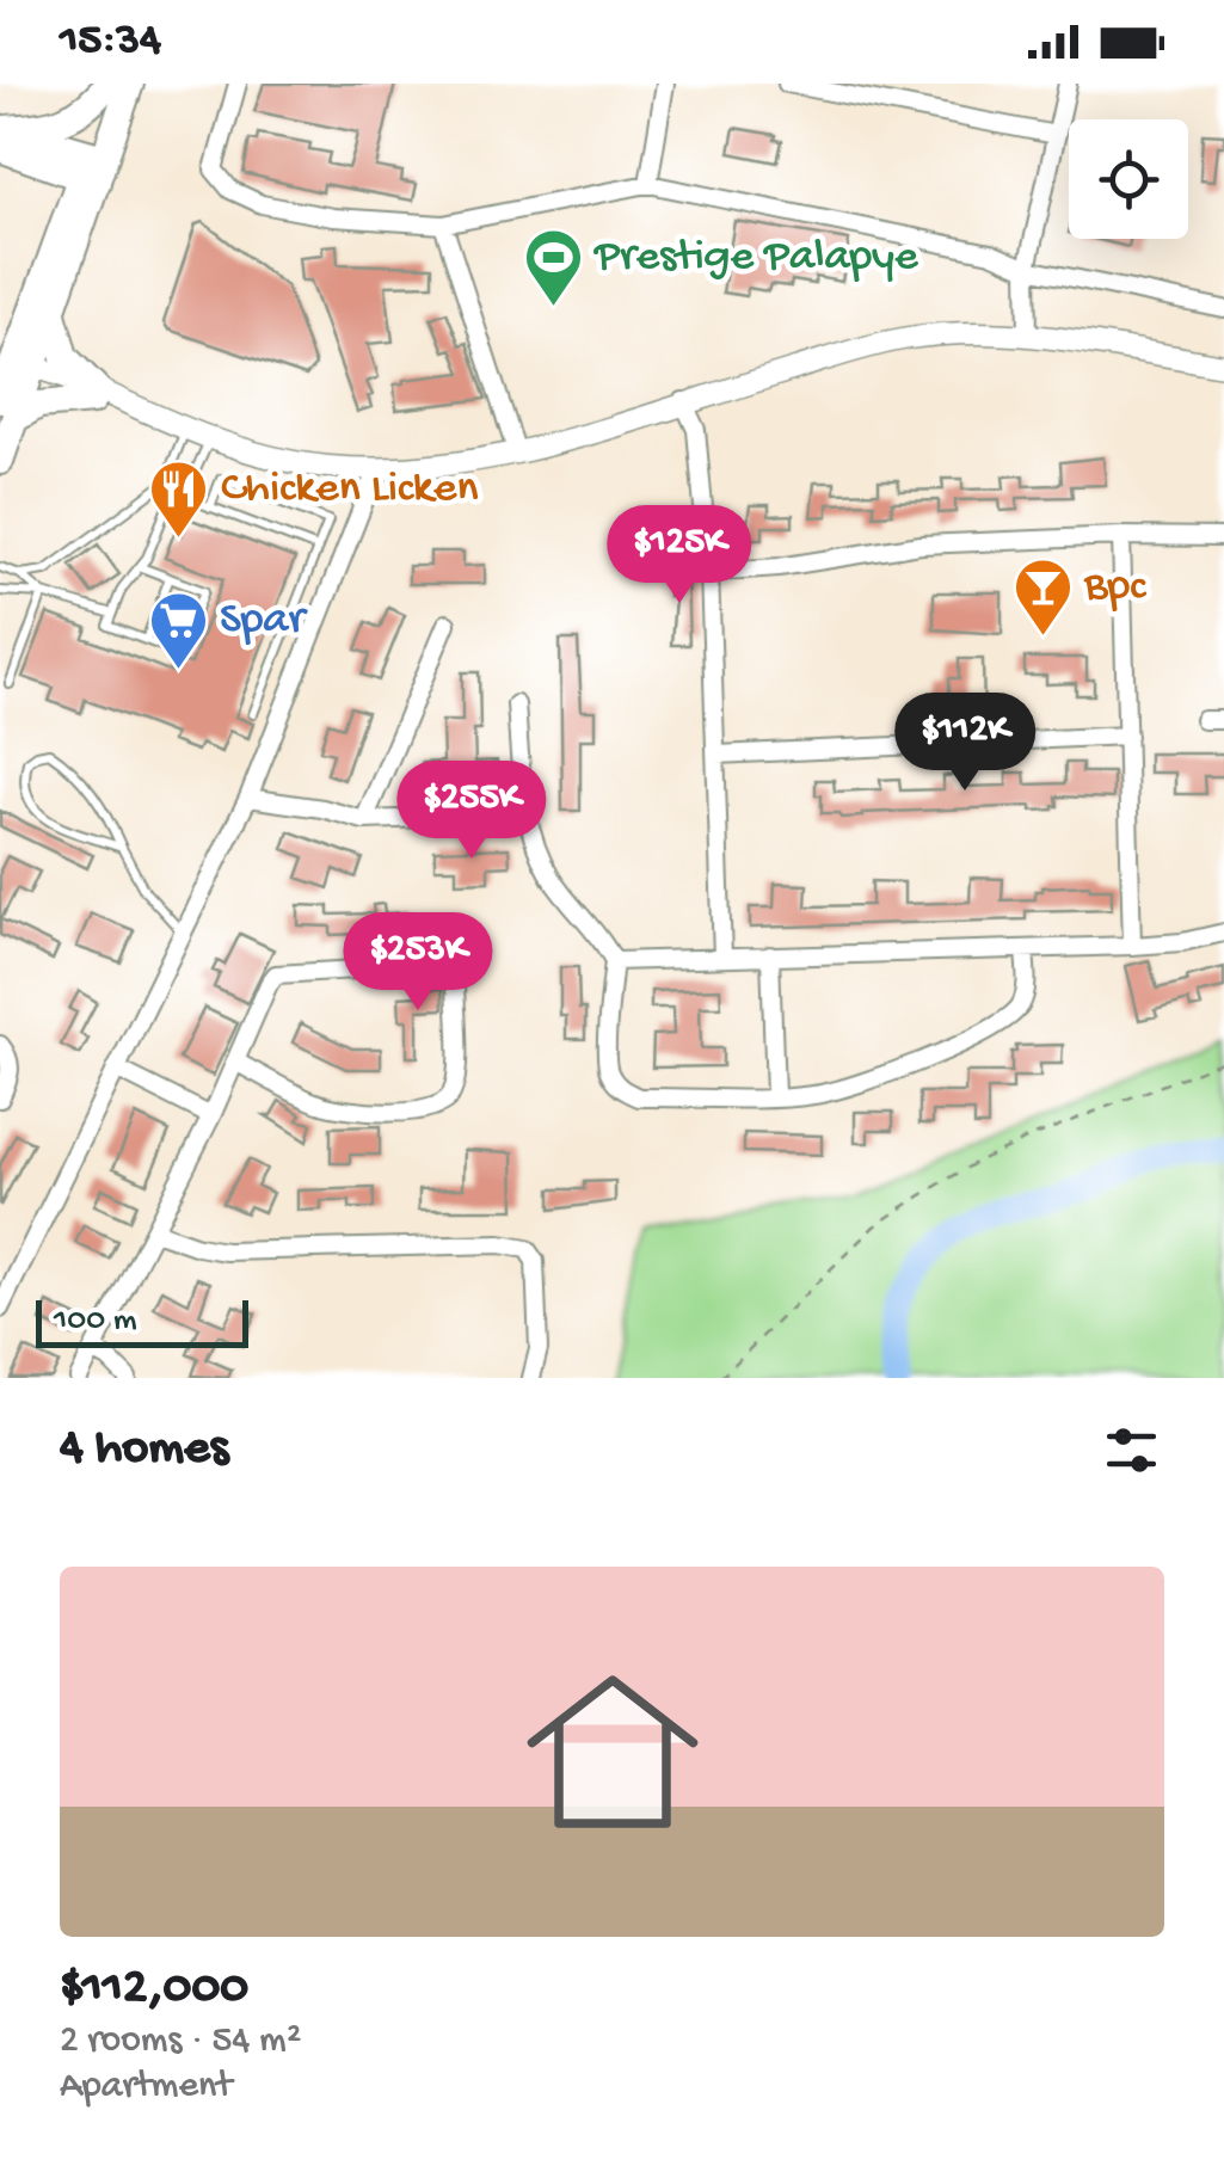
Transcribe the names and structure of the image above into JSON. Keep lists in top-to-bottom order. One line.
{"places":{"sports":["Prestige Palapye"],"restaurant":["Chicken Licken"],"bar":["Bpc"],"supermarket":["Spar"]},"scale_bar":"100 m","page":{"status":"15:34","price":["$125K","$112K","$255K","$253K"],"scale":"100 m","heading":"4 homes","list":[{"name":"$112,000","note":"2 rooms · 54 m² · Apartment"}]}}
